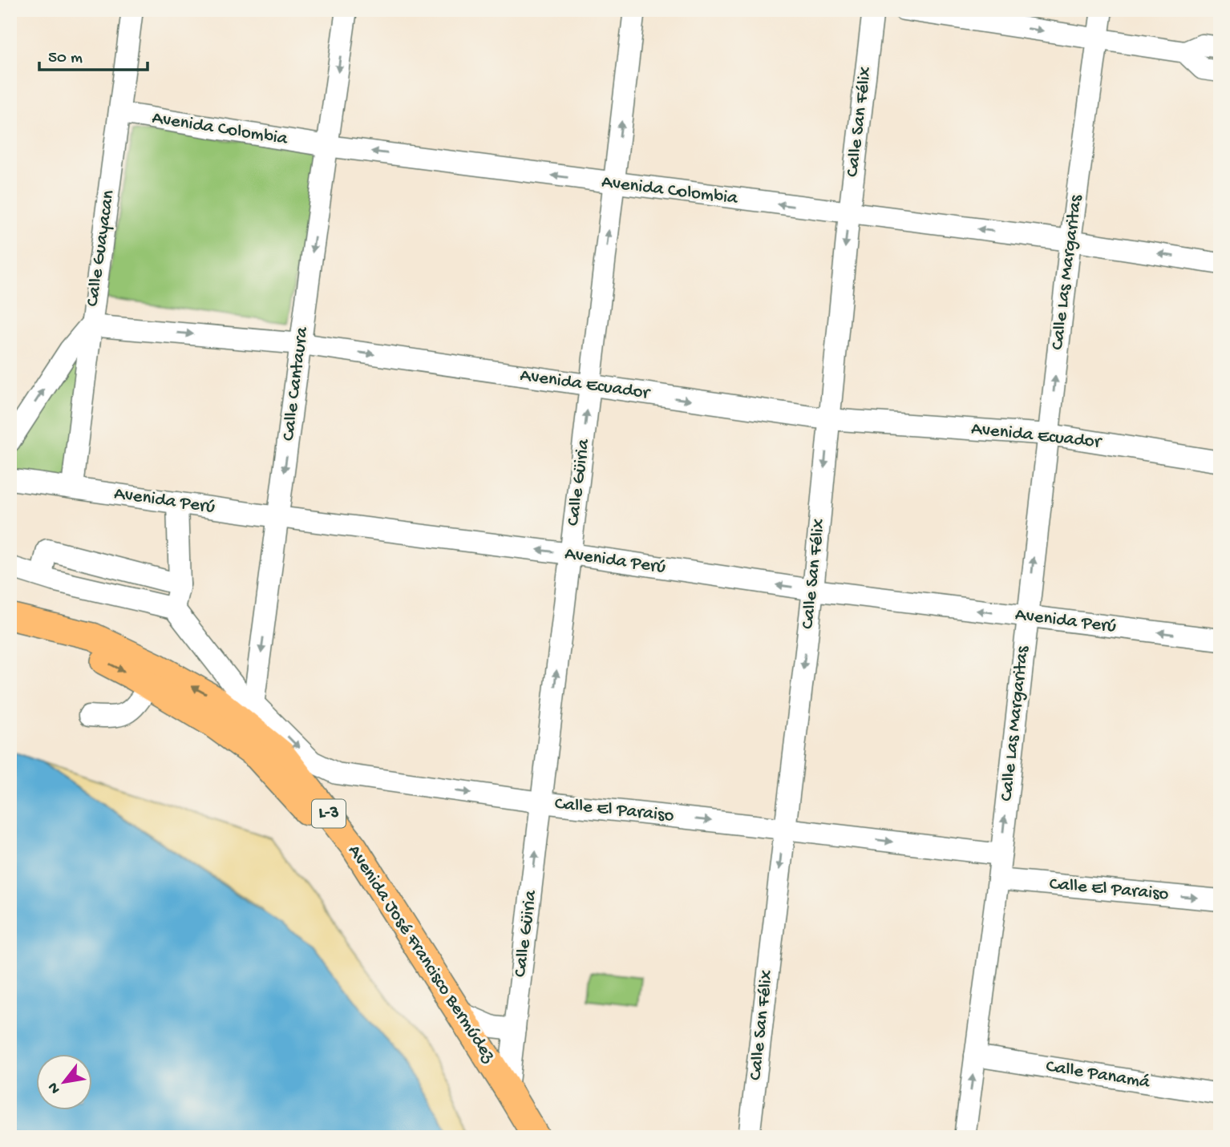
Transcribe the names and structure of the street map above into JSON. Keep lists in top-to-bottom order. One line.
{"streets":{"main road":["L-3","Avenida José Francisco Bermúdez"],"street":["Calle San Félix","Avenida Colombia","Calle Guayacan","Calle Las Margaritas","Calle Cantaura","Avenida Ecuador","Calle Güiria","Avenida Perú","Calle El Paraiso","Calle Panamá"]},"crossings":[["Calle San Félix","Avenida Colombia"],["Calle San Félix","Avenida Ecuador"],["Calle San Félix","Avenida Perú"],["Calle San Félix","Calle El Paraiso"],["Avenida Colombia","Calle Guayacan"],["Avenida Colombia","Calle Las Margaritas"],["Avenida Colombia","Calle Cantaura"],["Avenida Colombia","Calle Güiria"],["Calle Guayacan","Avenida Ecuador"],["Calle Guayacan","Avenida Perú"],["Calle Las Margaritas","Avenida Ecuador"],["Calle Las Margaritas","Avenida Perú"],["Calle Las Margaritas","Calle El Paraiso"],["Calle Las Margaritas","Calle Panamá"],["Calle Cantaura","Avenida Ecuador"],["Calle Cantaura","Avenida Perú"],["Calle Cantaura","Calle El Paraiso"],["Calle Cantaura","Avenida José Francisco Bermúdez"],["Avenida Ecuador","Calle Güiria"],["Calle Güiria","Avenida Perú"],["Calle Güiria","Calle El Paraiso"],["Calle Güiria","Avenida José Francisco Bermúdez"],["Calle El Paraiso","Avenida José Francisco Bermúdez"]],"one_way":["Calle San Félix","Avenida Colombia","Calle Las Margaritas","Calle Cantaura","Avenida Ecuador","Calle Güiria","Avenida Perú","Calle El Paraiso"],"scale_bar":"50 m","north":"bottom left"}
